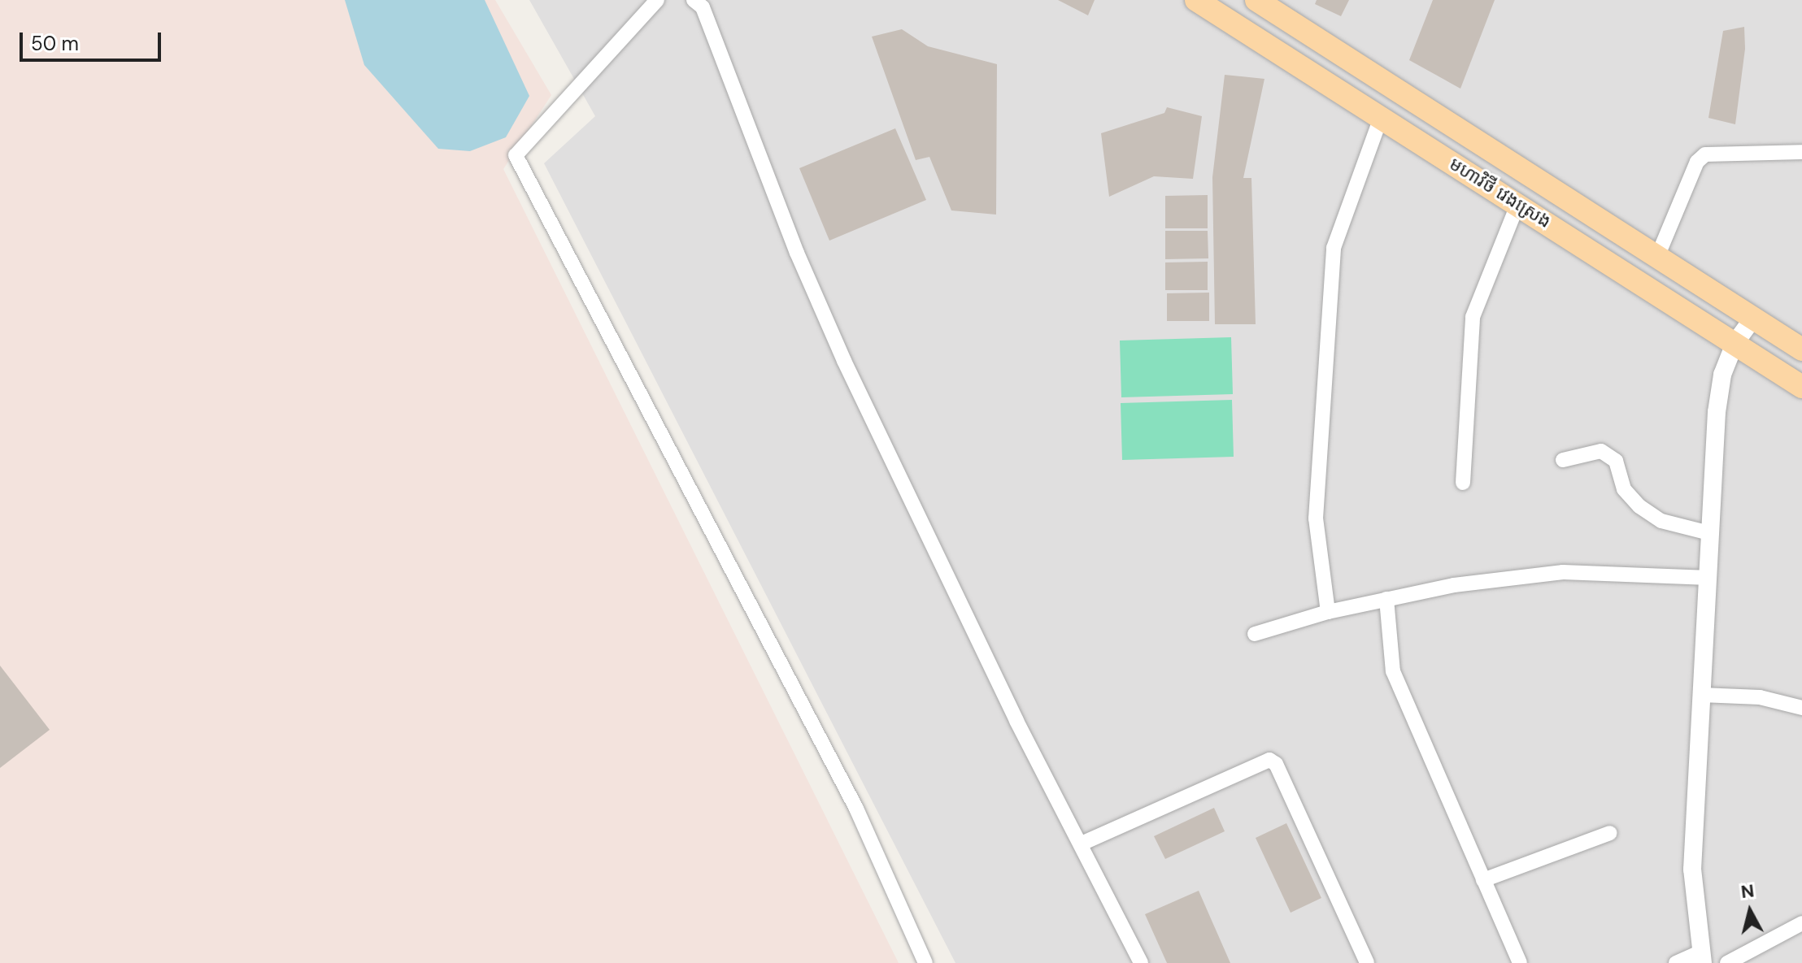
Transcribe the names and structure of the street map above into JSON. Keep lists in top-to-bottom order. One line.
{"streets":{"main road":["មហាវិថី វេងស្រេង"]},"scale_bar":"50 m","north":"top"}
